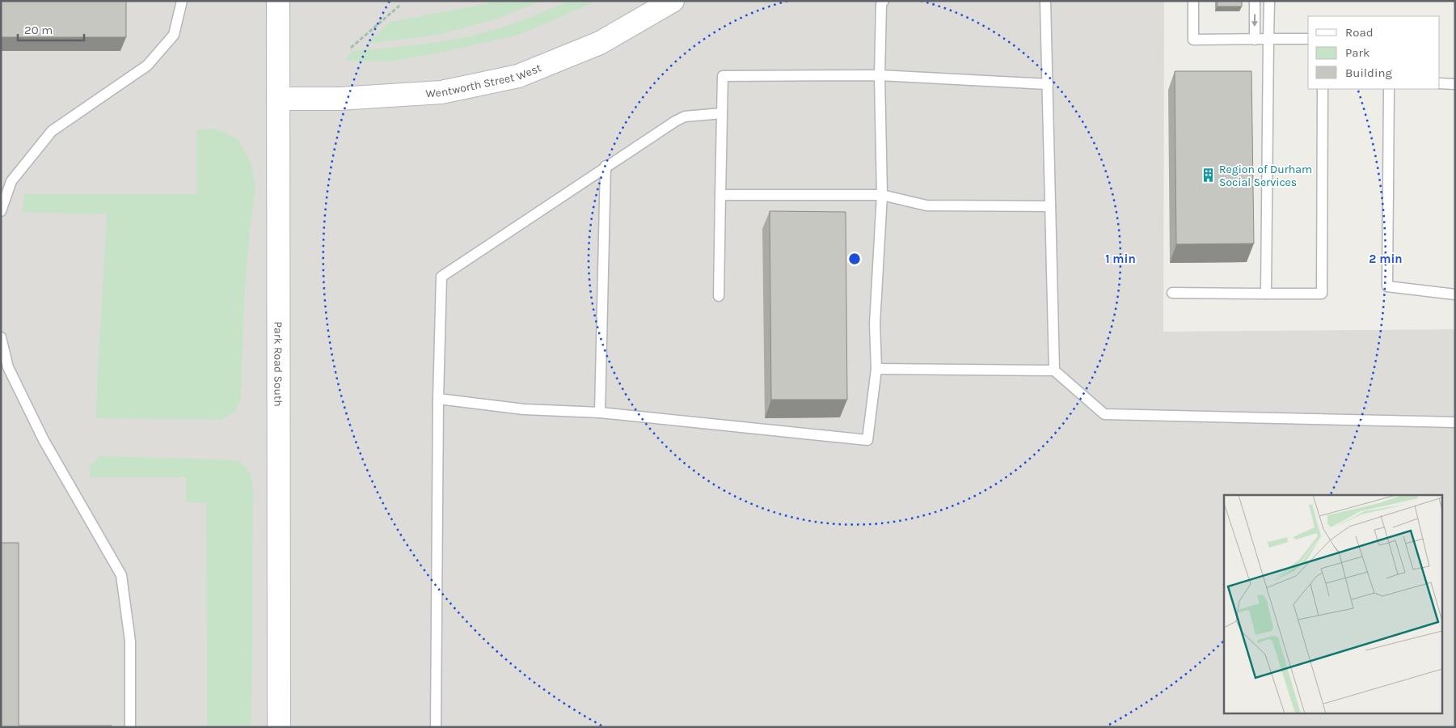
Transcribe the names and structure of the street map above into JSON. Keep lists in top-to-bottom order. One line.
{"streets":{"main road":["Wentworth Street West","Park Road South"]},"crossings":[["Wentworth Street West","Park Road South"]],"places":{"building":["Region of Durham Social Services"]},"legend":["Road","Park","Building"],"scale_bar":"20 m","rings":["1 min","2 min"]}
